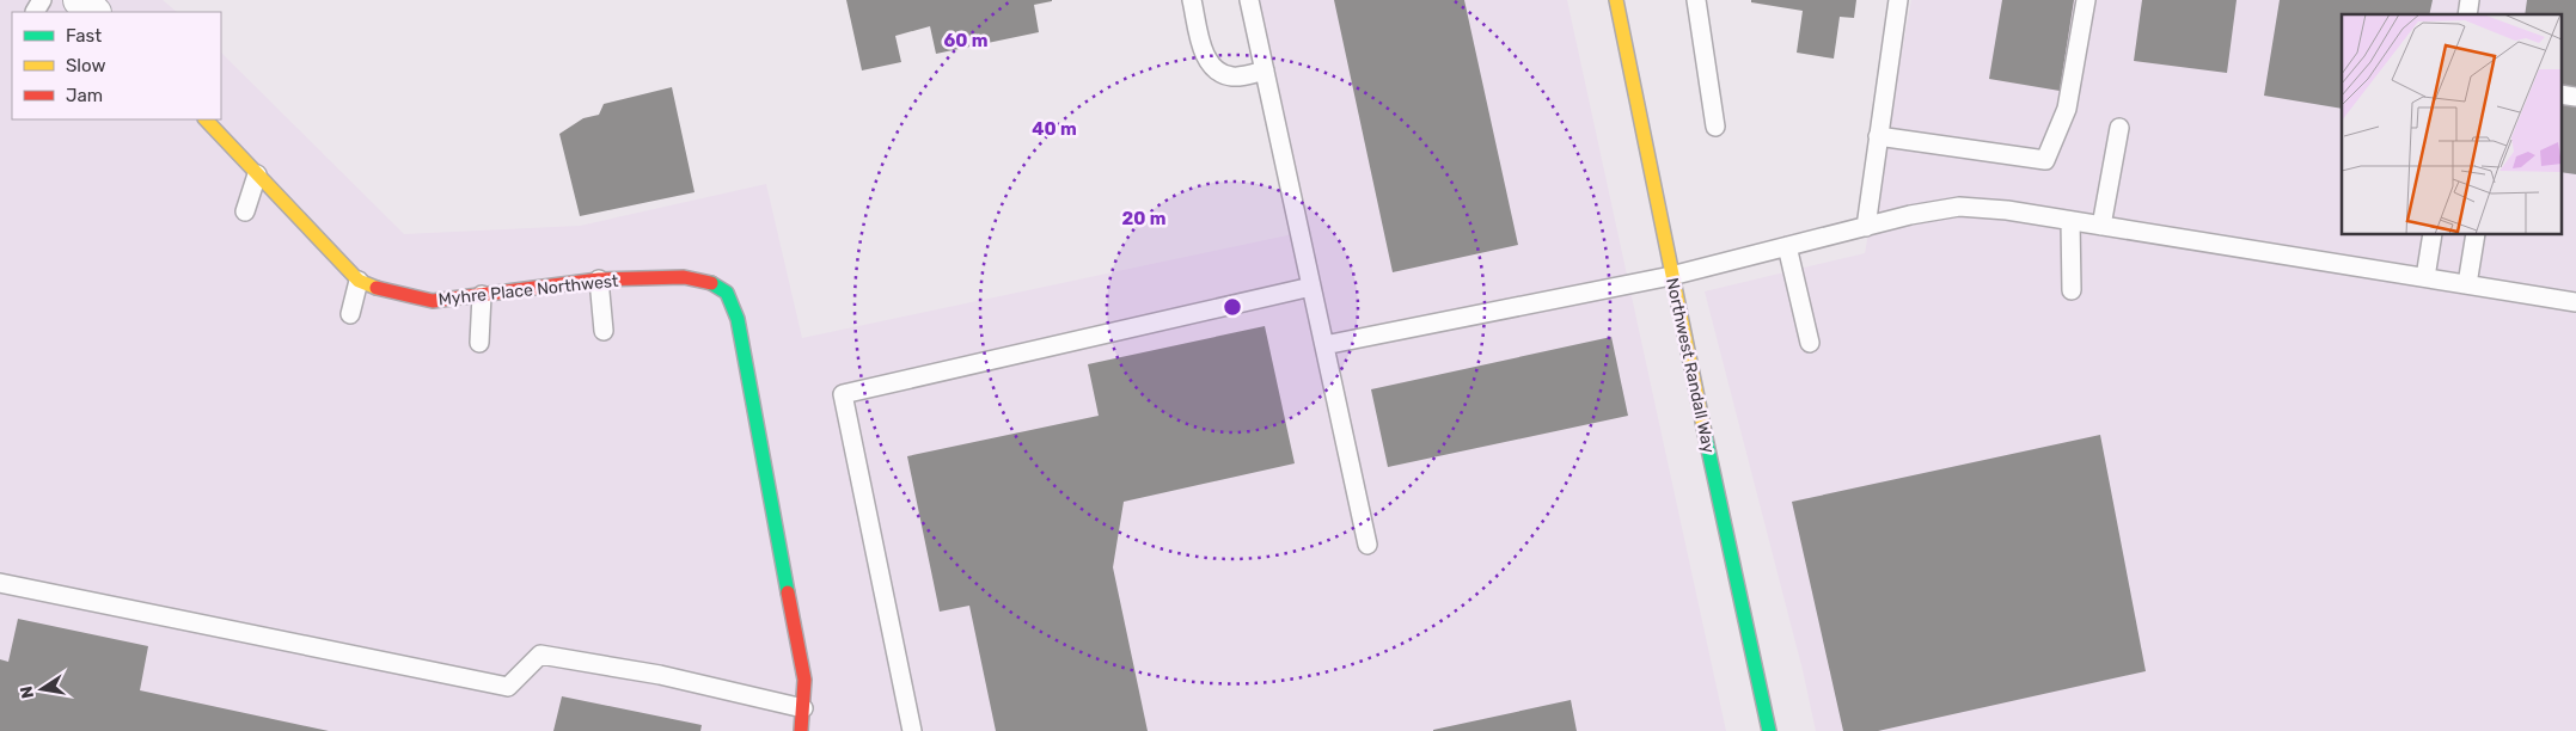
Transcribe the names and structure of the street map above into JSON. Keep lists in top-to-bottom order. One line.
{"streets":{"street":["Myhre Place Northwest","Northwest Randall Way"]},"legend":["Fast","Slow","Jam"],"north":"left","rings":["60 m","40 m","20 m"]}
